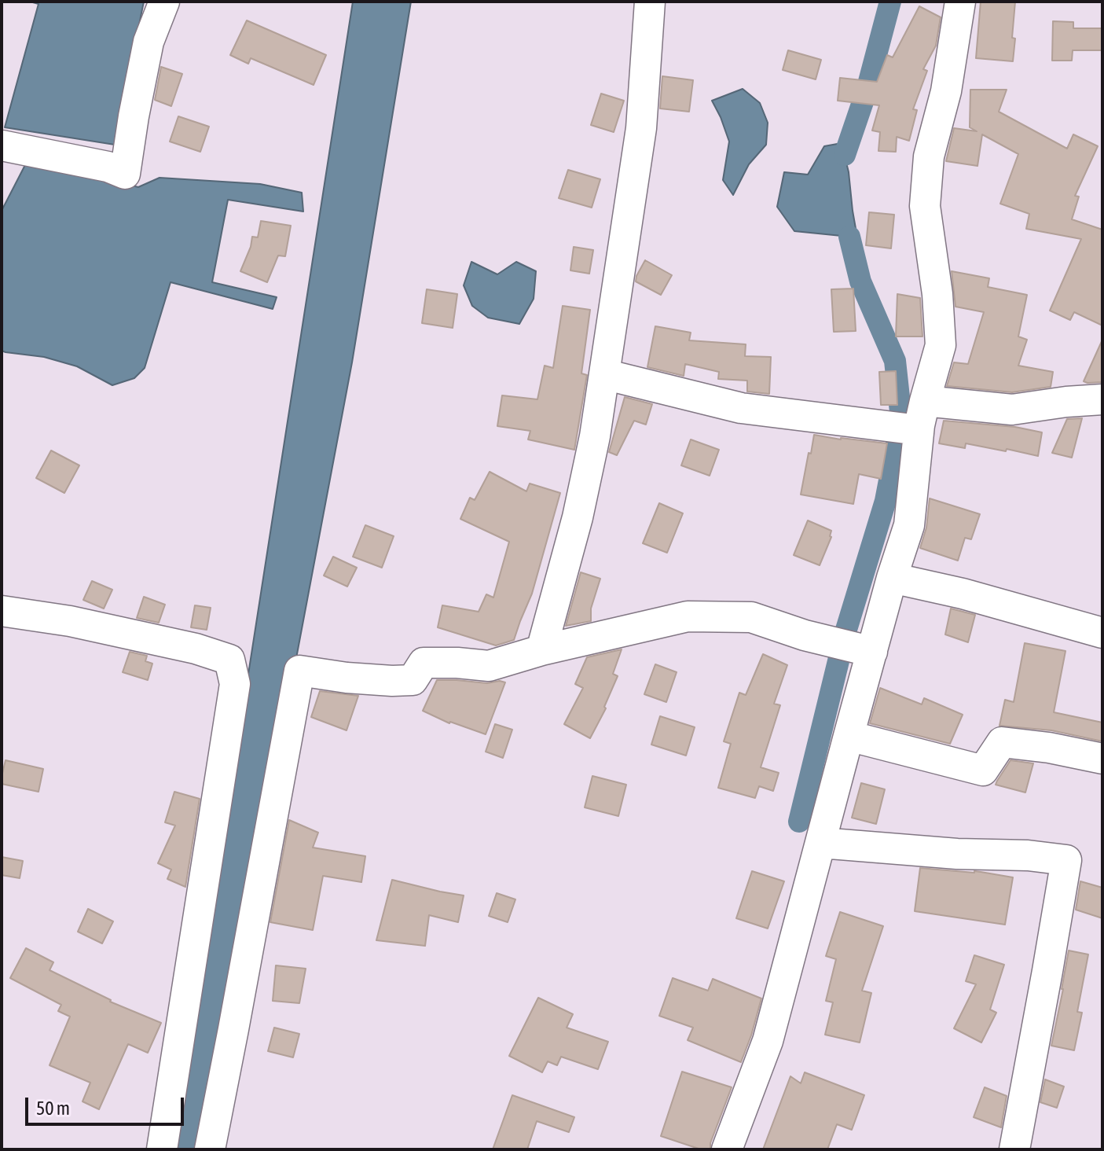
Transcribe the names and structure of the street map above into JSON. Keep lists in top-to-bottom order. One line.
{"scale_bar":"50 m"}
